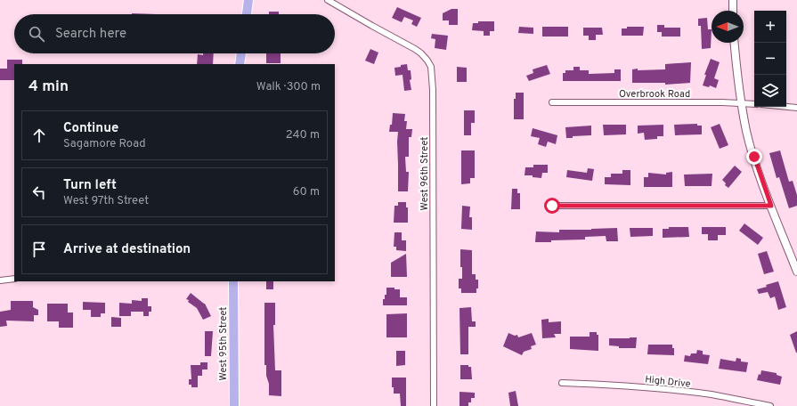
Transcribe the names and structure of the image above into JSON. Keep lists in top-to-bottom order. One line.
{"streets":{"main road":["West 95th Street"],"street":["Overbrook Road","West 96th Street","High Drive"]},"north":"left","page":{"map_buttons":["+","−"],"search":"Search here","heading":["4 min","Walk · 300 m"],"list":[["Continue","Sagamore Road","240 m"],["Turn left","West 97th Street","60 m"],"Arrive at destination"]}}
